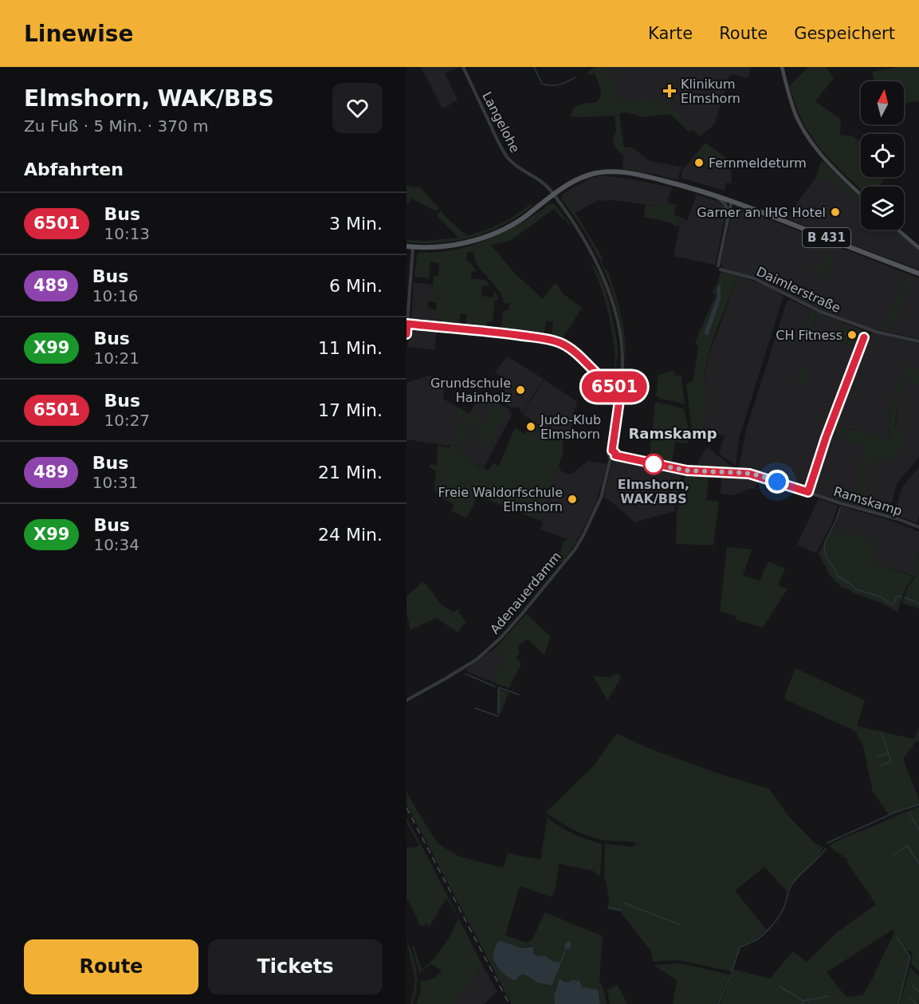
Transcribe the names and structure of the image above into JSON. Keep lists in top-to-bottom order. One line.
{"streets":{"main road":["B 431"],"street":["Langelohe","Daimlerstraße","Ramskamp","Adenauerdamm"]},"crossings":[["Langelohe","B 431"],["Langelohe","Adenauerdamm"],["B 431","Adenauerdamm"]],"districts":["Ramskamp"],"places":{"health":["Klinikum Elmshorn"],"other":["Fernmeldeturm","Garner an IHG Hotel","CH Fitness","Grundschule Hainholz","Judo-Klub Elmshorn","Elmshorn, WAK/BBS","Freie Waldorfschule Elmshorn"]},"lines":["bus line 6501"],"north":"top","page":{"header":"Linewise","nav":["Karte","Route","Gespeichert"],"heading":[["Elmshorn, WAK/BBS","Zu Fuß · 5 Min. · 370 m"],"Abfahrten"],"on_map":"6501","list":[{"mark":"6501","name":"Bus","note":"10:13","value":"3 Min."},{"mark":"489","name":"Bus","note":"10:16","value":"6 Min."},{"mark":"X99","name":"Bus","note":"10:21","value":"11 Min."},{"mark":"6501","name":"Bus","note":"10:27","value":"17 Min."},{"mark":"489","name":"Bus","note":"10:31","value":"21 Min."},{"mark":"X99","name":"Bus","note":"10:34","value":"24 Min."}],"buttons":["Route","Tickets"]}}
